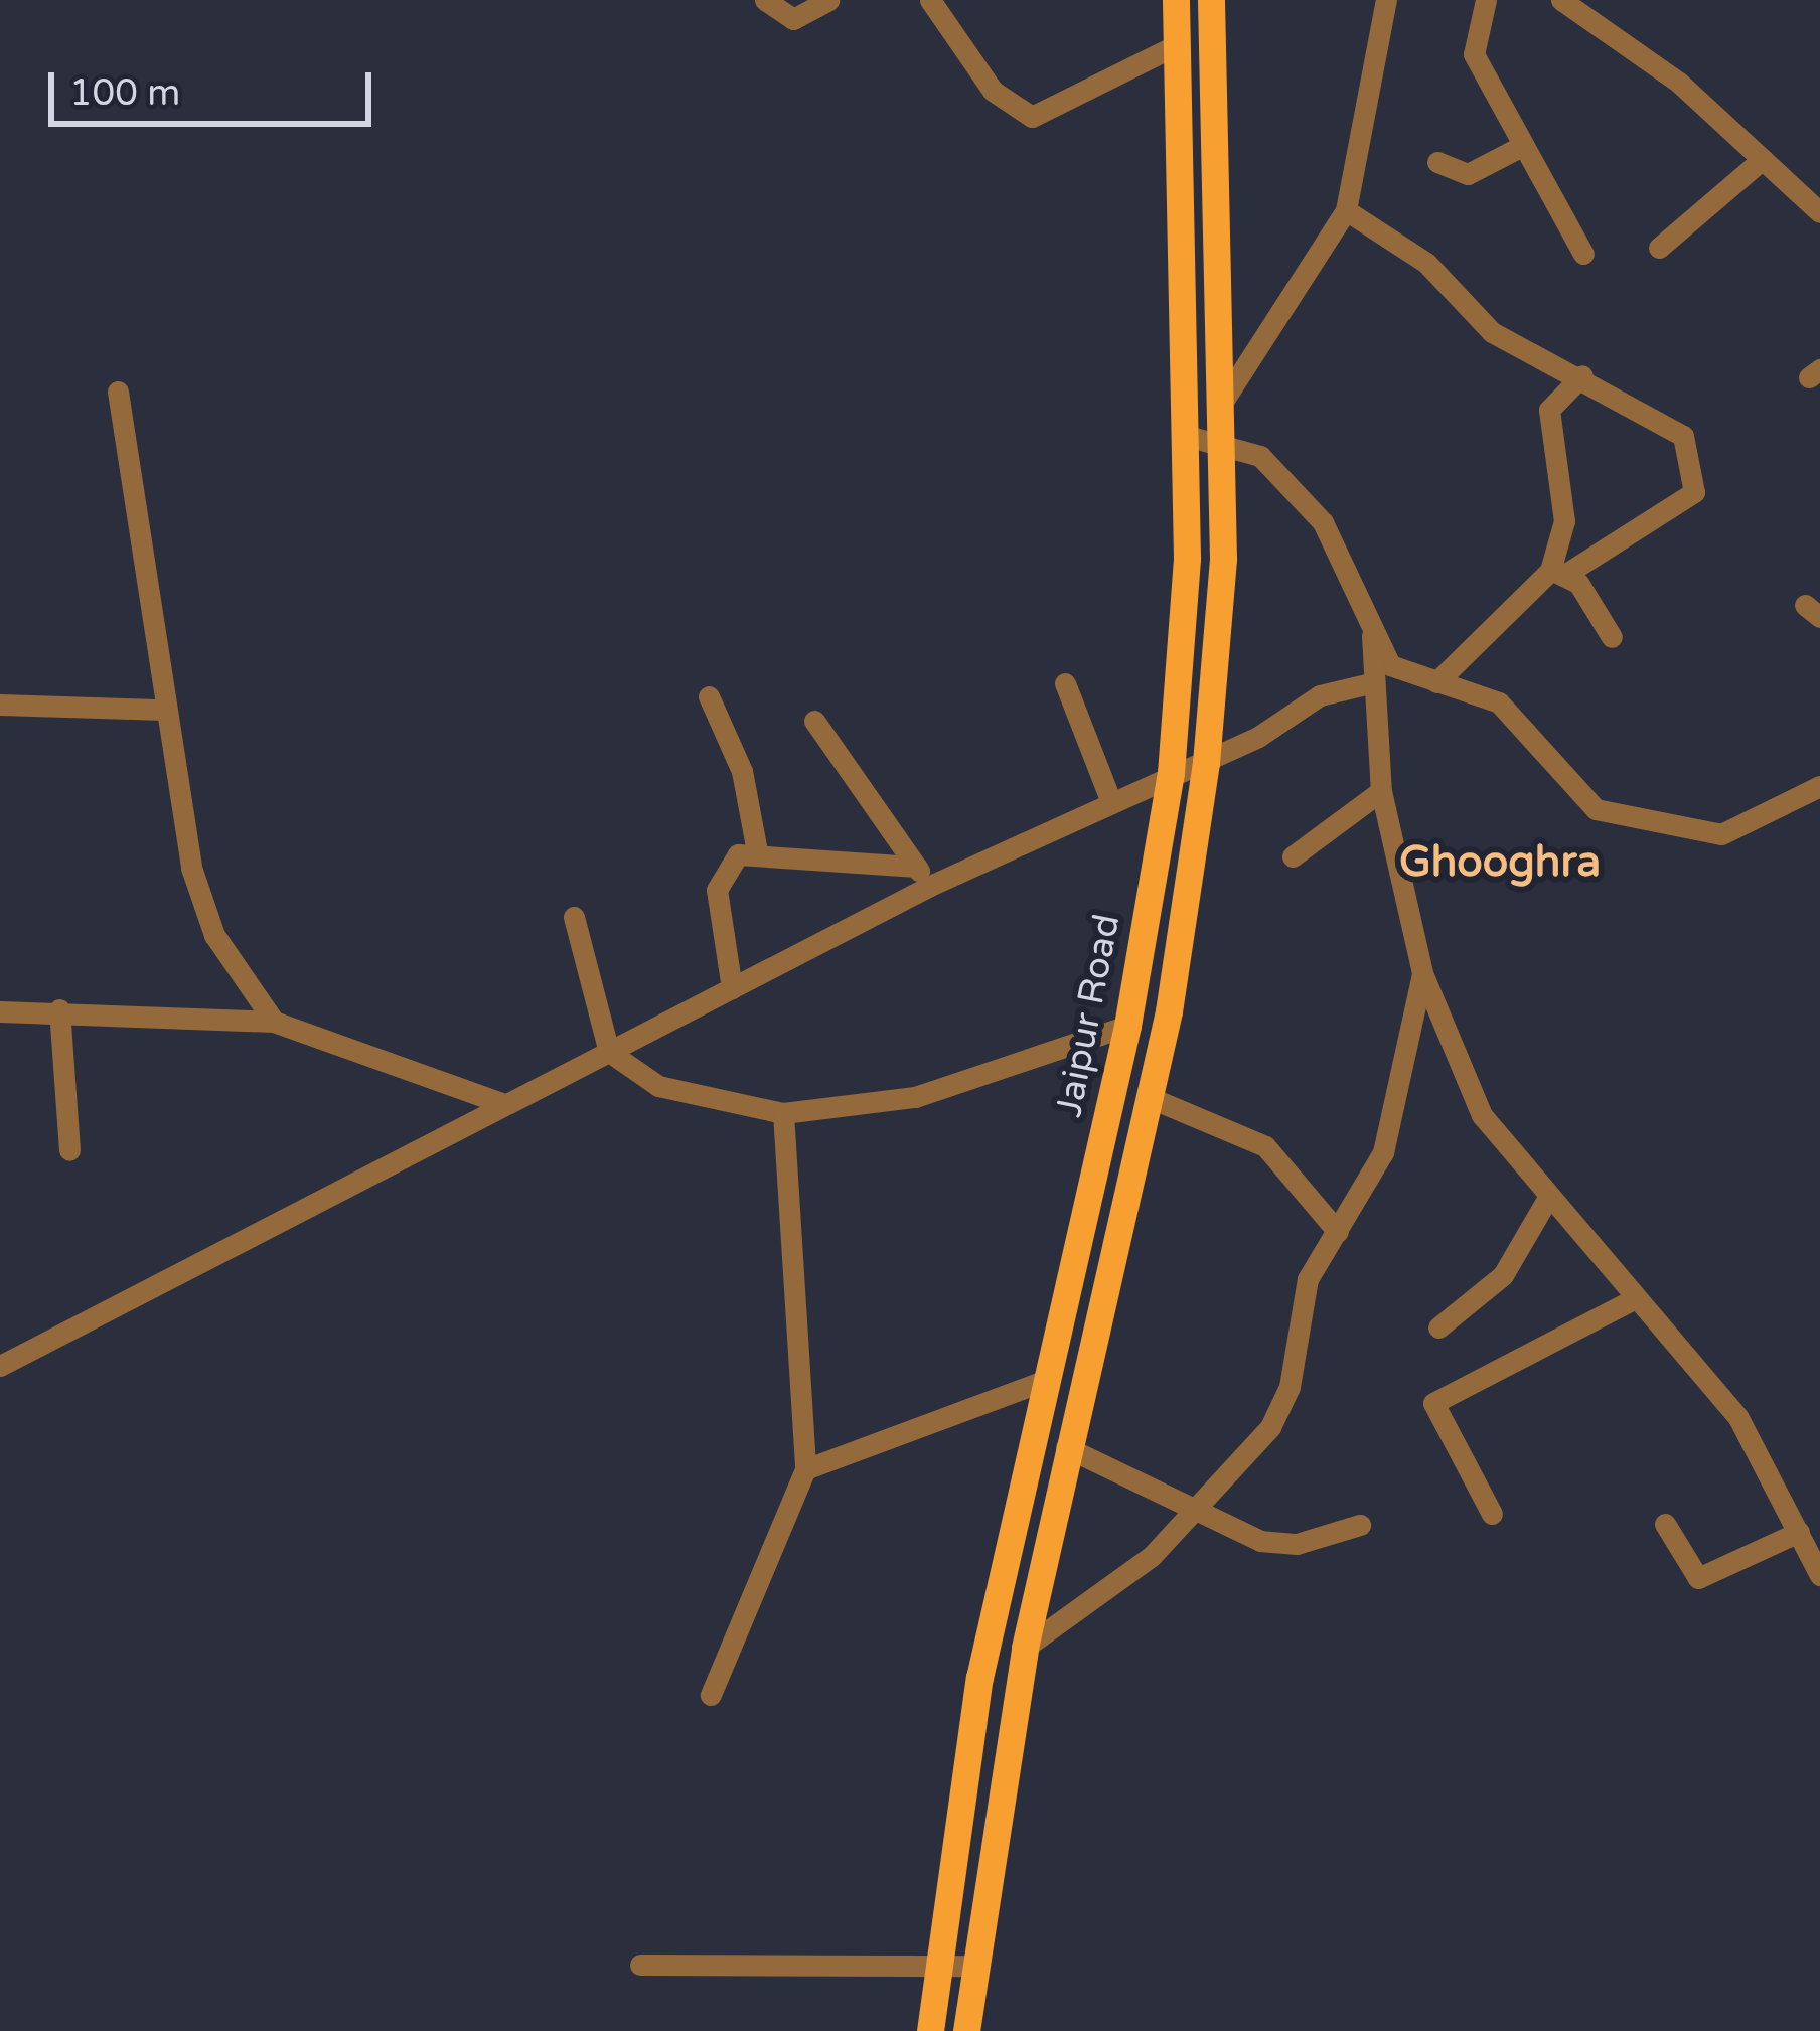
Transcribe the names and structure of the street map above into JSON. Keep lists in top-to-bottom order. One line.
{"streets":{"main road":["Jaipur Road"]},"districts":["Ghooghra"],"scale_bar":"100 m"}
